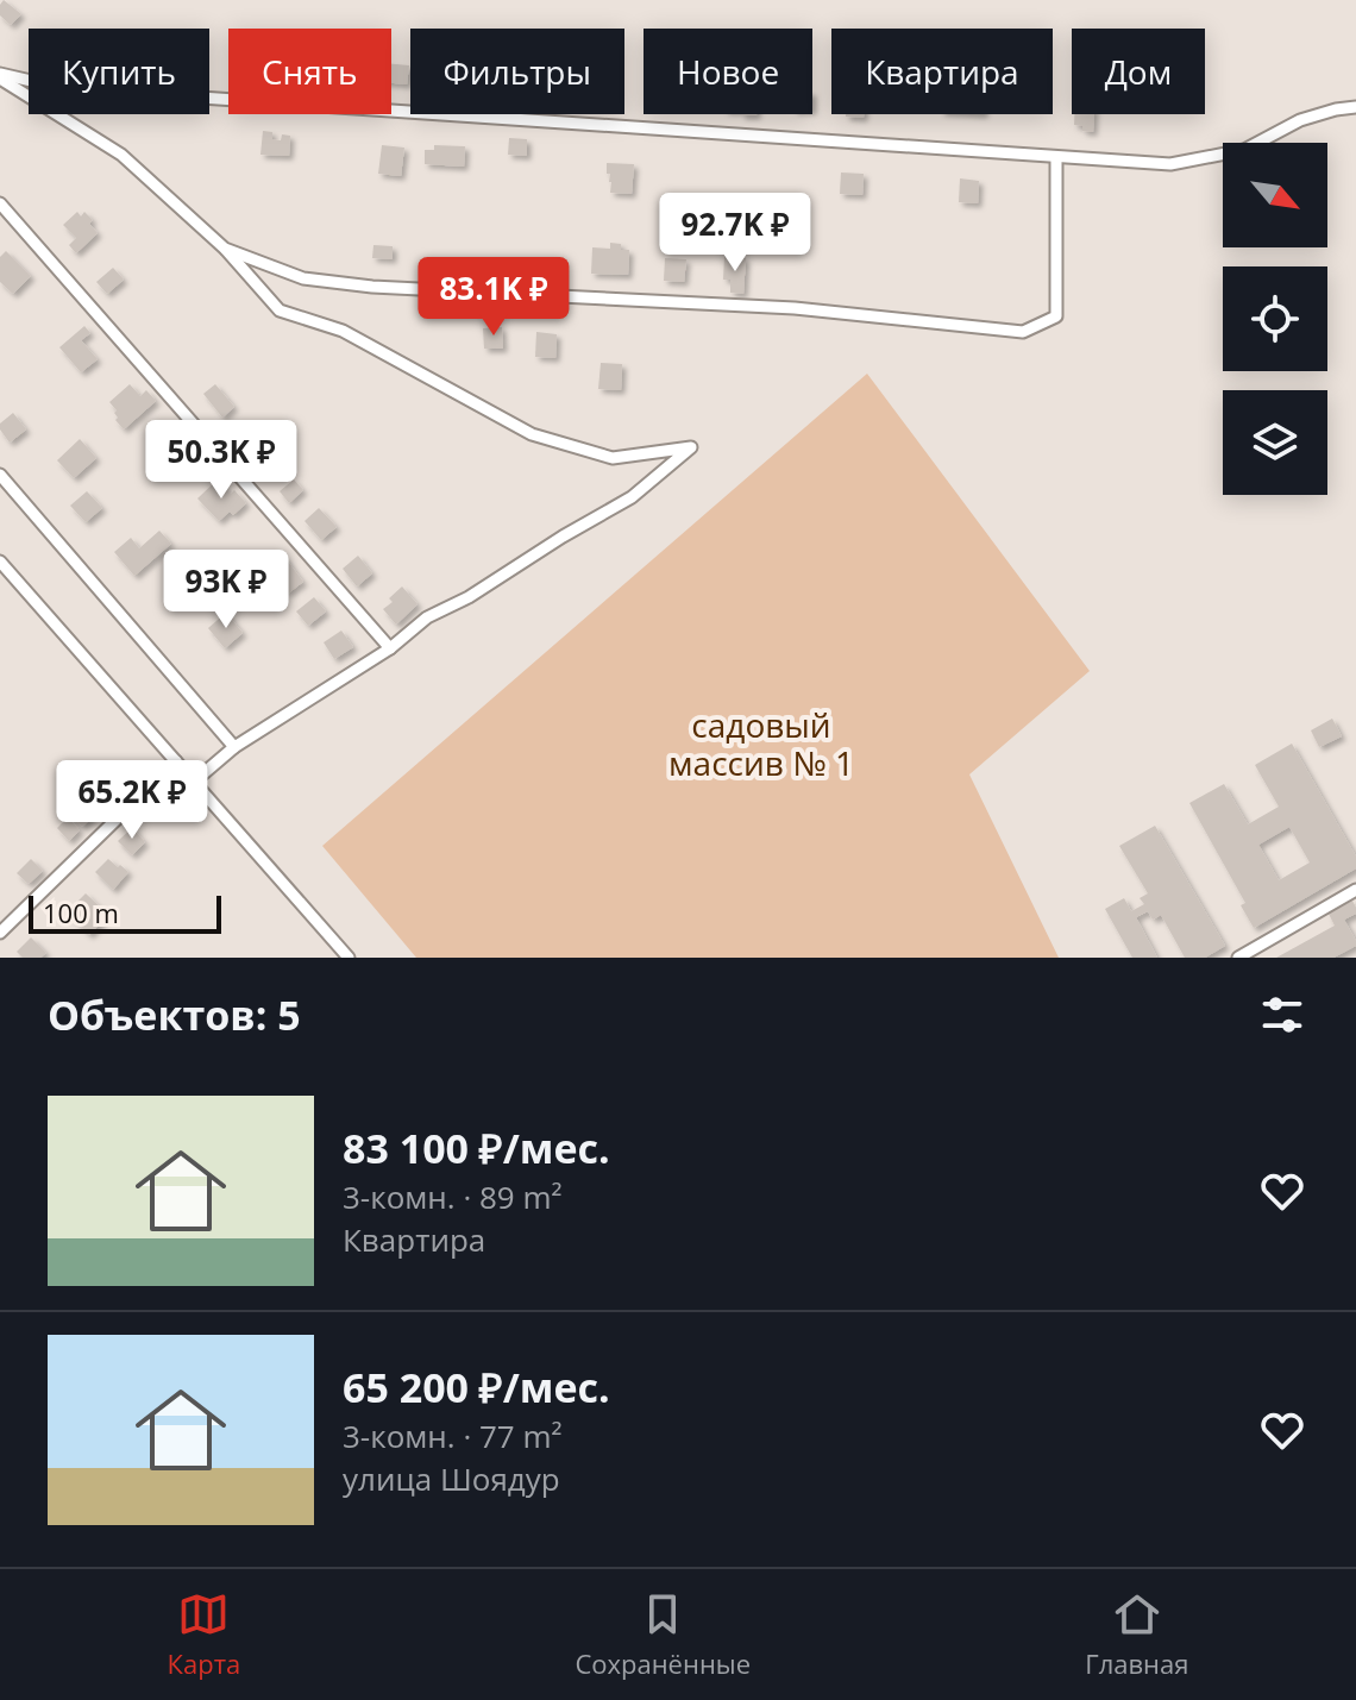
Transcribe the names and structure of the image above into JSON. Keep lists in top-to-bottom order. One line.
{"parks":["садовый массив № 1"],"scale_bar":"100 m","north":"bottom right","page":{"chip":["Купить","Снять","Фильтры","Новое","Квартира","Дом"],"price":["92.7K ₽","83.1K ₽","50.3K ₽","93K ₽","65.2K ₽"],"scale":"100 m","heading":"Объектов: 5","list":[{"name":"83 100 ₽/мес.","note":"3-комн. · 89 m² · Квартира"},{"name":"65 200 ₽/мес.","note":"3-комн. · 77 m² · улица Шоядур"}],"tabs":["Карта","Сохранённые","Главная"]}}
